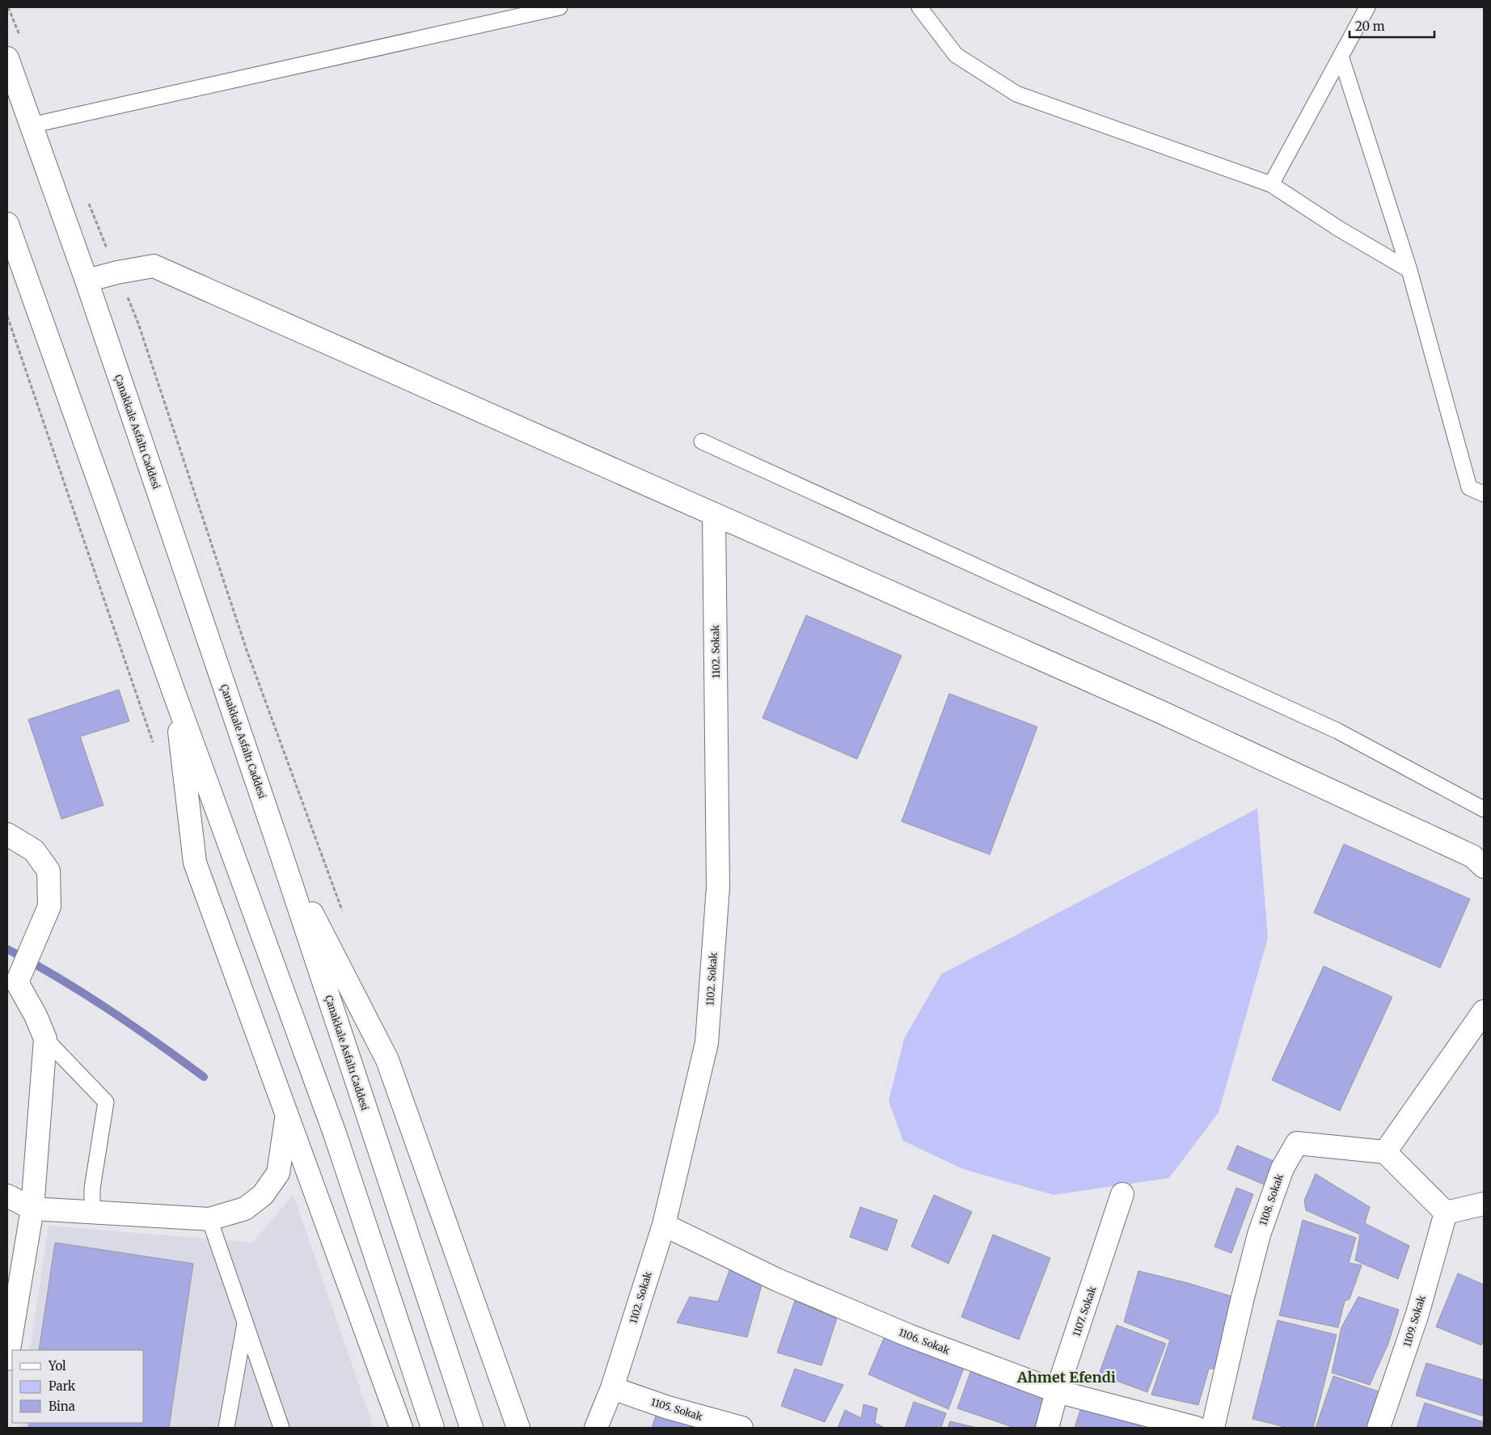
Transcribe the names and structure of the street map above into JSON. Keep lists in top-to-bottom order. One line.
{"streets":{"main road":["Çanakkale Asfaltı Caddesi","1102. Sokak","1108. Sokak","1107. Sokak","1109. Sokak","1106. Sokak","1105. Sokak"]},"crossings":[["1102. Sokak","1106. Sokak"],["1102. Sokak","1105. Sokak"],["1107. Sokak","1106. Sokak"]],"districts":["Ahmet Efendi"],"legend":["Yol","Park","Bina"],"scale_bar":"20 m"}
